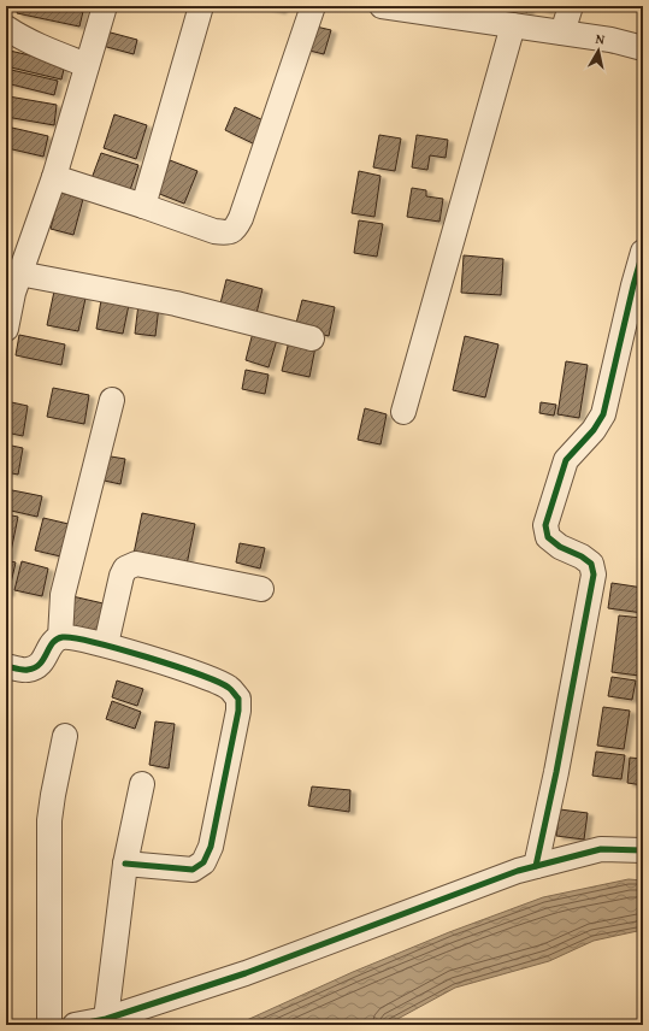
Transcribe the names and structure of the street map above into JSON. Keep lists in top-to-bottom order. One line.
{"north":"top"}
